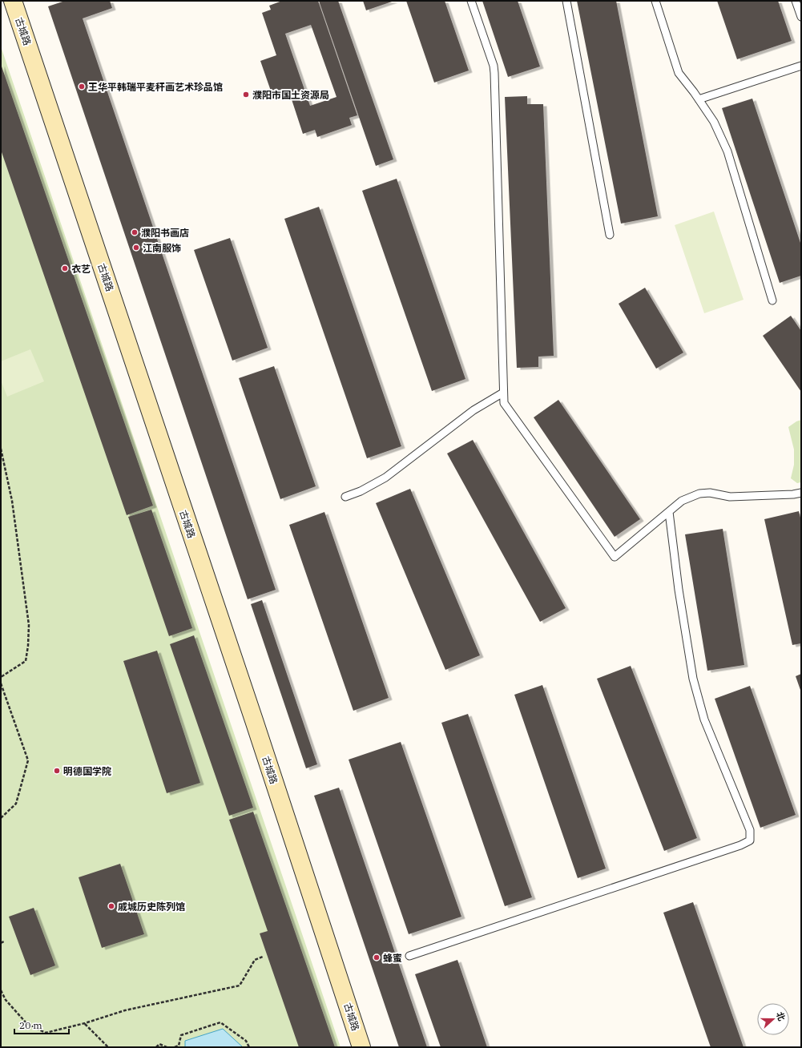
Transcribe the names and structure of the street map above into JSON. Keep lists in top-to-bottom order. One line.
{"streets":{"street":["古城路"]},"places":["王华平韩瑞平麦秆画艺术珍品馆","濮阳市国土资源局","濮阳书画店","江南服饰","衣艺","明德国学院","戚城历史陈列馆","蜂蜜"],"scale_bar":"20 m","north":"right"}
